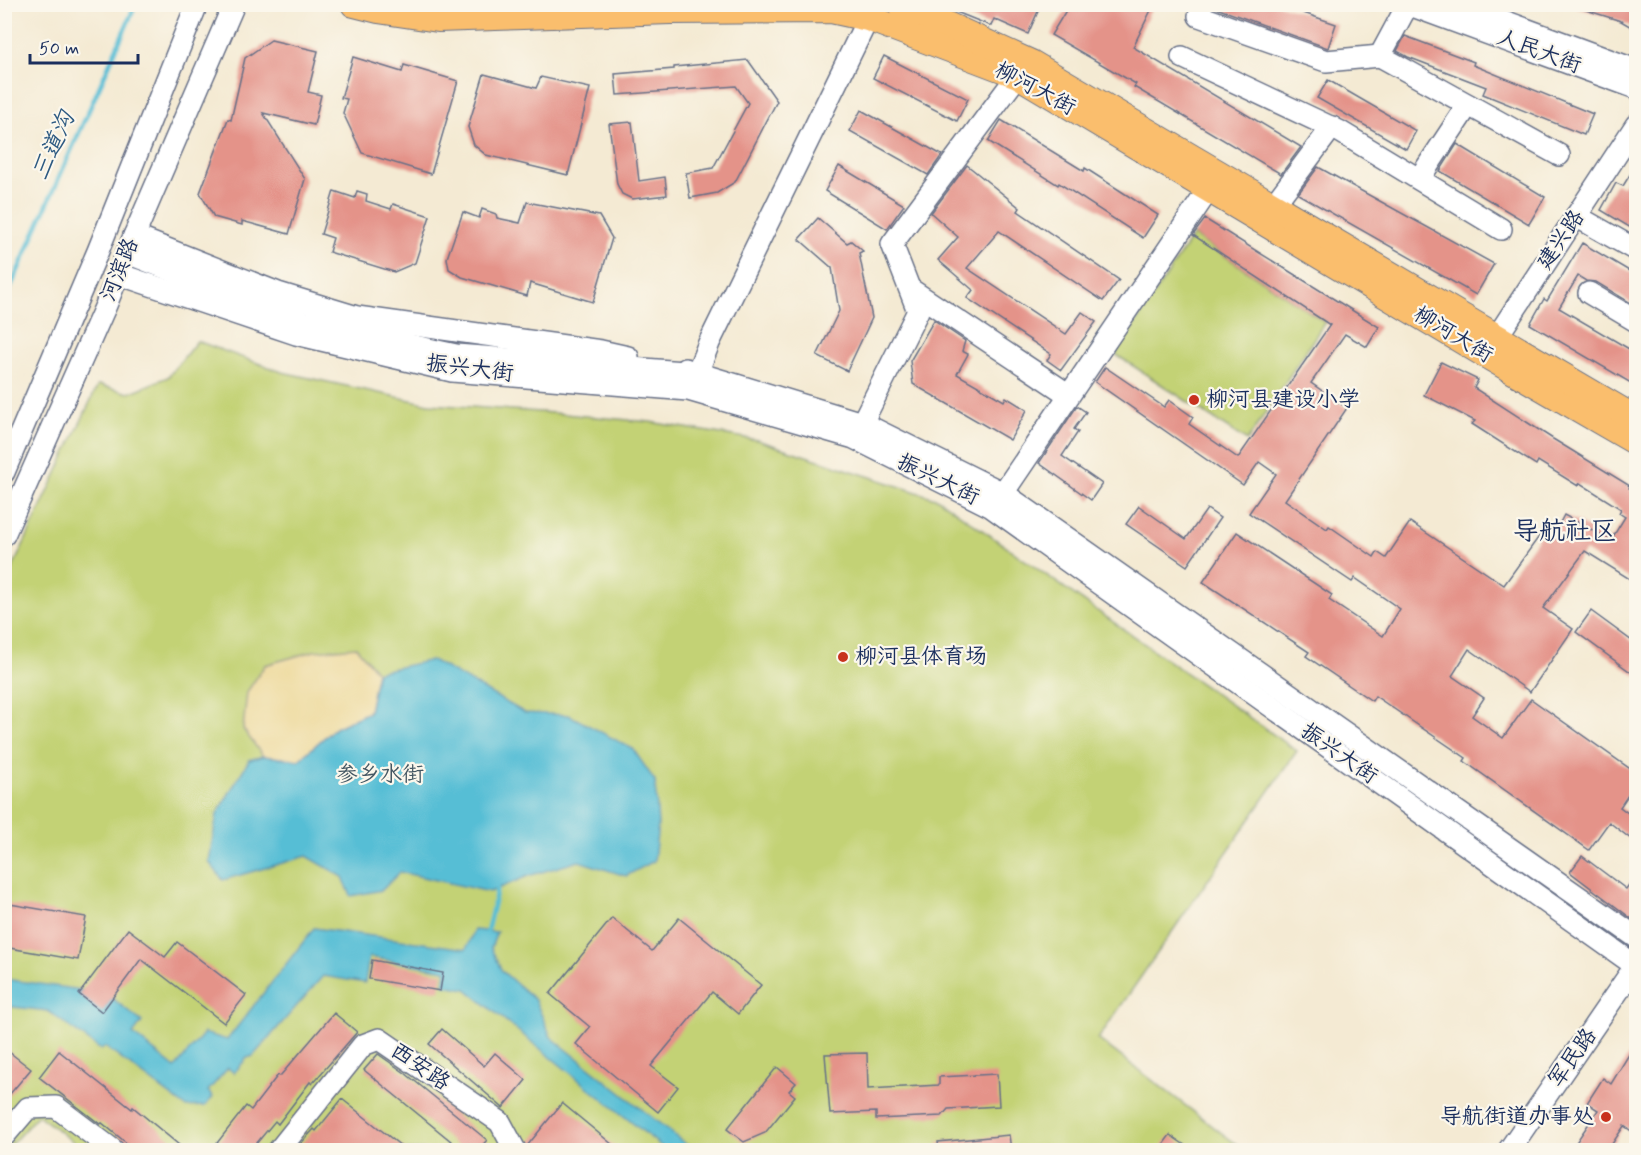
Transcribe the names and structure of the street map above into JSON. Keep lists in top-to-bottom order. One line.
{"streets":{"main road":["柳河大街"],"street":["人民大街","建兴路","河滨路","振兴大街","军民路","西安路"]},"crossings":[["柳河大街","建兴路"],["河滨路","振兴大街"],["振兴大街","军民路"]],"districts":["导航社区"],"water":["三道沟"],"parks":["参乡水街"],"places":["柳河县建设小学","柳河县体育场","导航街道办事处"],"scale_bar":"50 m"}
